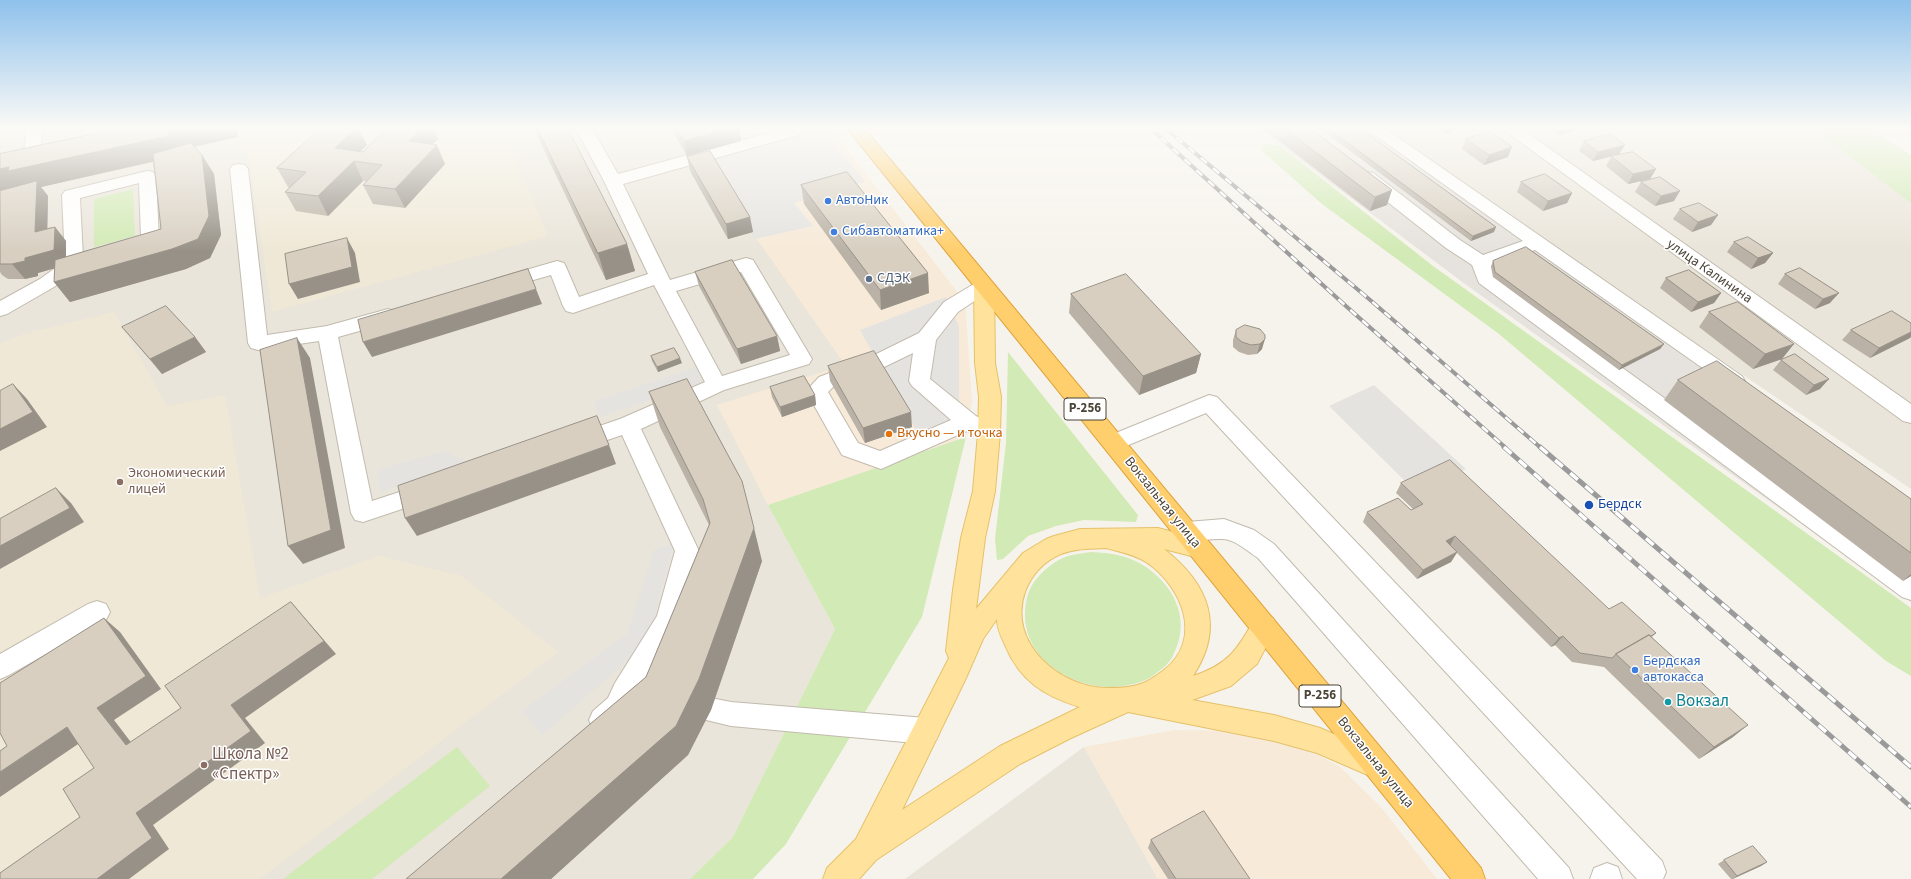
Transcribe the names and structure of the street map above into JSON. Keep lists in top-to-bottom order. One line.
{"streets":{"highway":["Р-256","Вокзальная улица"],"street":["улица Калинина"]},"places":["АвтоНик","Сибавтоматика+","СДЭК","Вкусно — и точка","Экономический лицей","Бердск","Бердская автокасса","Вокзал","Школа №2 «Спектр»"]}
